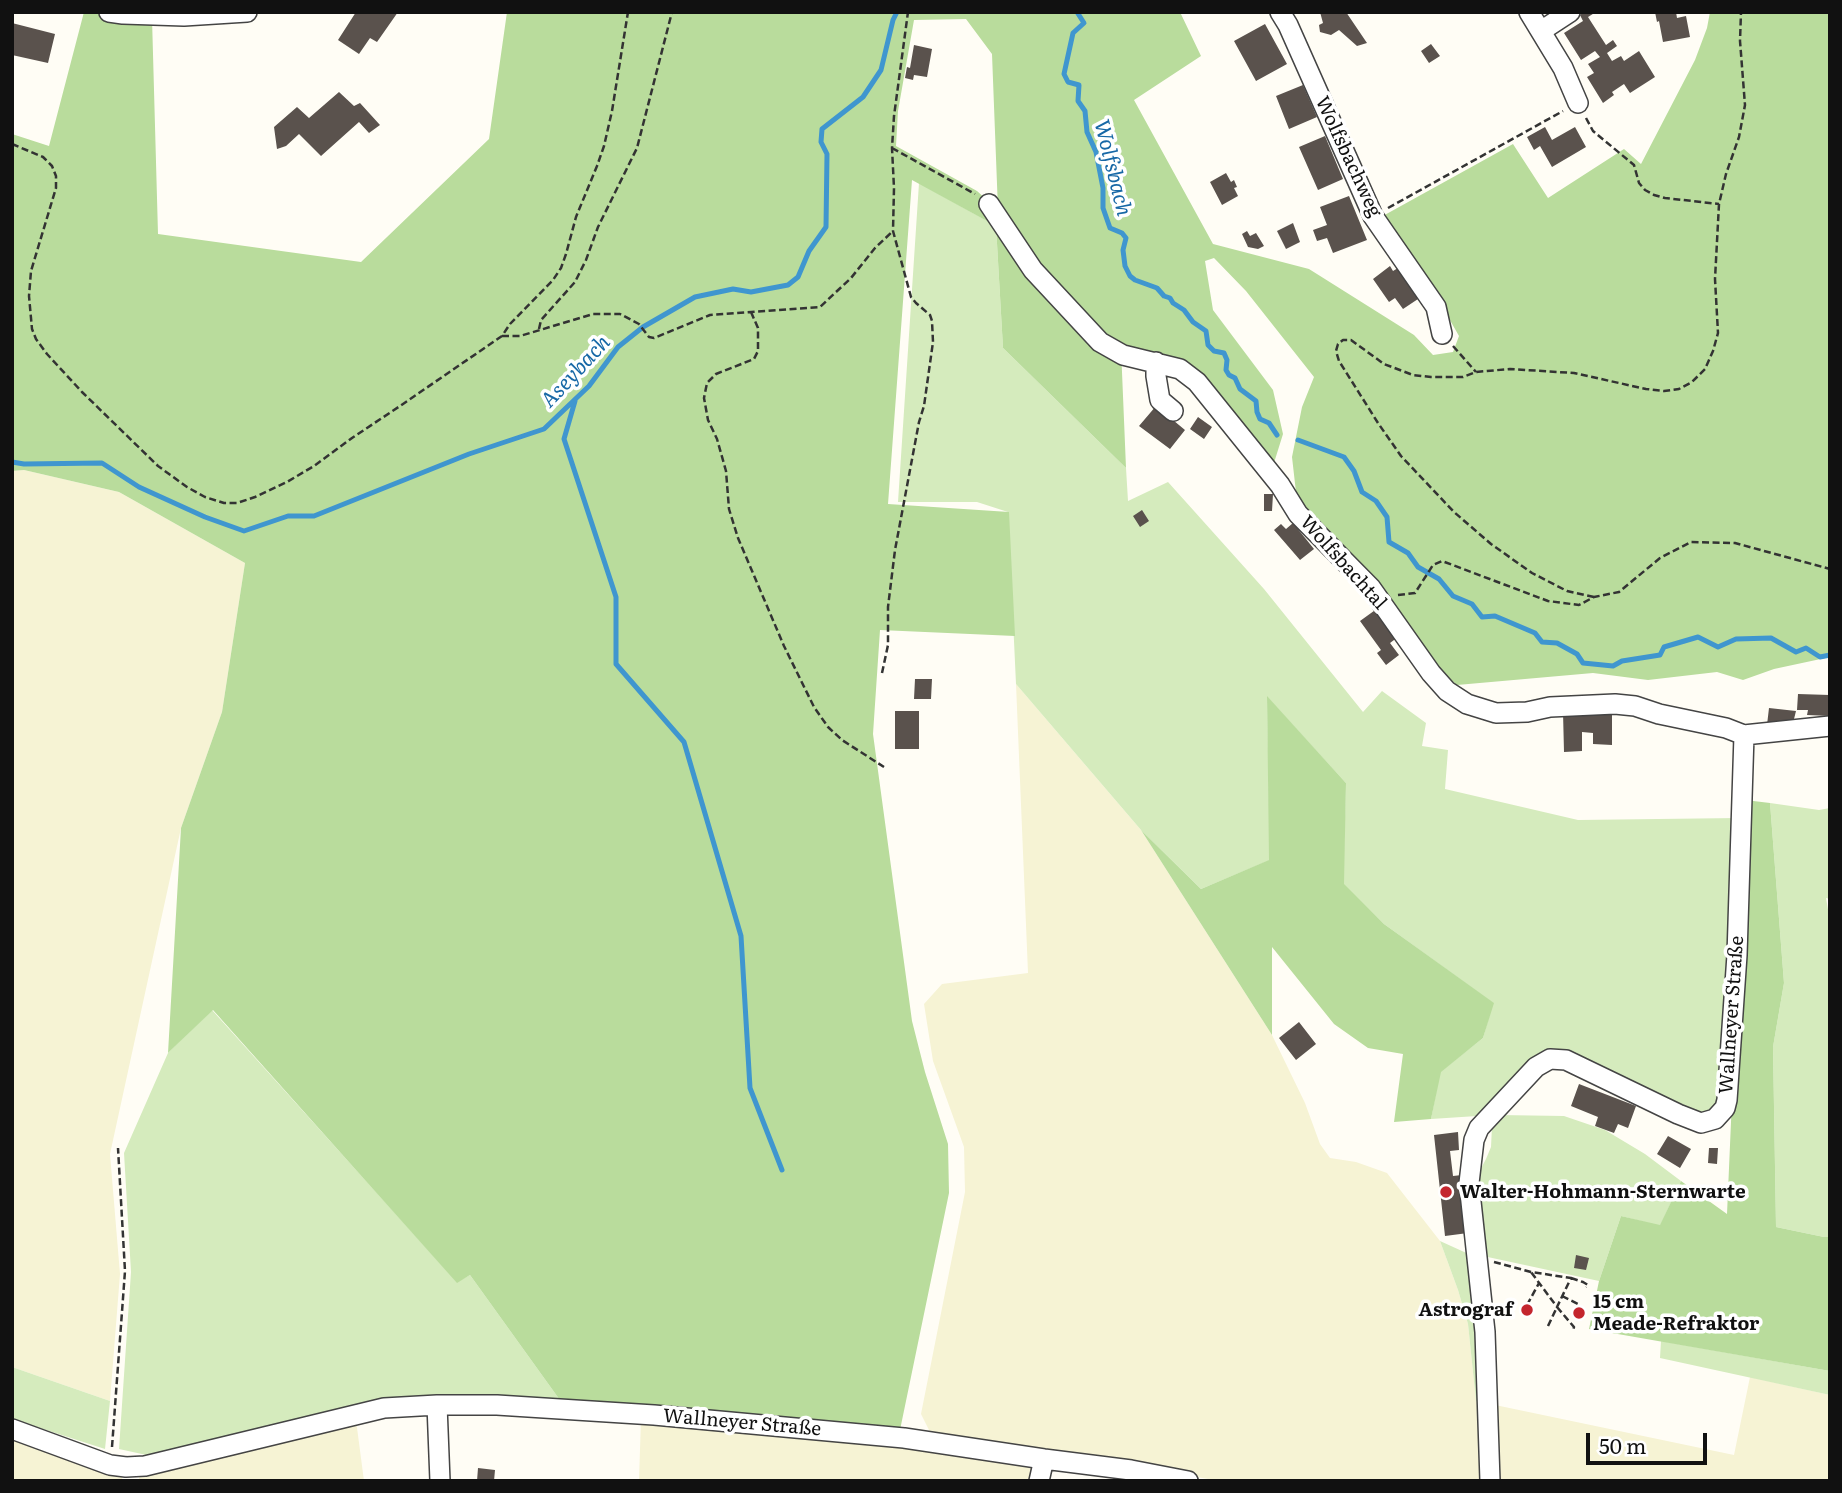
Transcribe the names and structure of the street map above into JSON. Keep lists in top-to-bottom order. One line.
{"streets":{"street":["Wolfsbachweg","Wolfsbachtal","Wallneyer Straße"]},"crossings":[["Wolfsbachtal","Wallneyer Straße"]],"water":["Wolfsbach","Aseybach"],"places":["Walter-Hohmann-Sternwarte","Astrograf","15 cm Meade-Refraktor"],"scale_bar":"50 m"}
